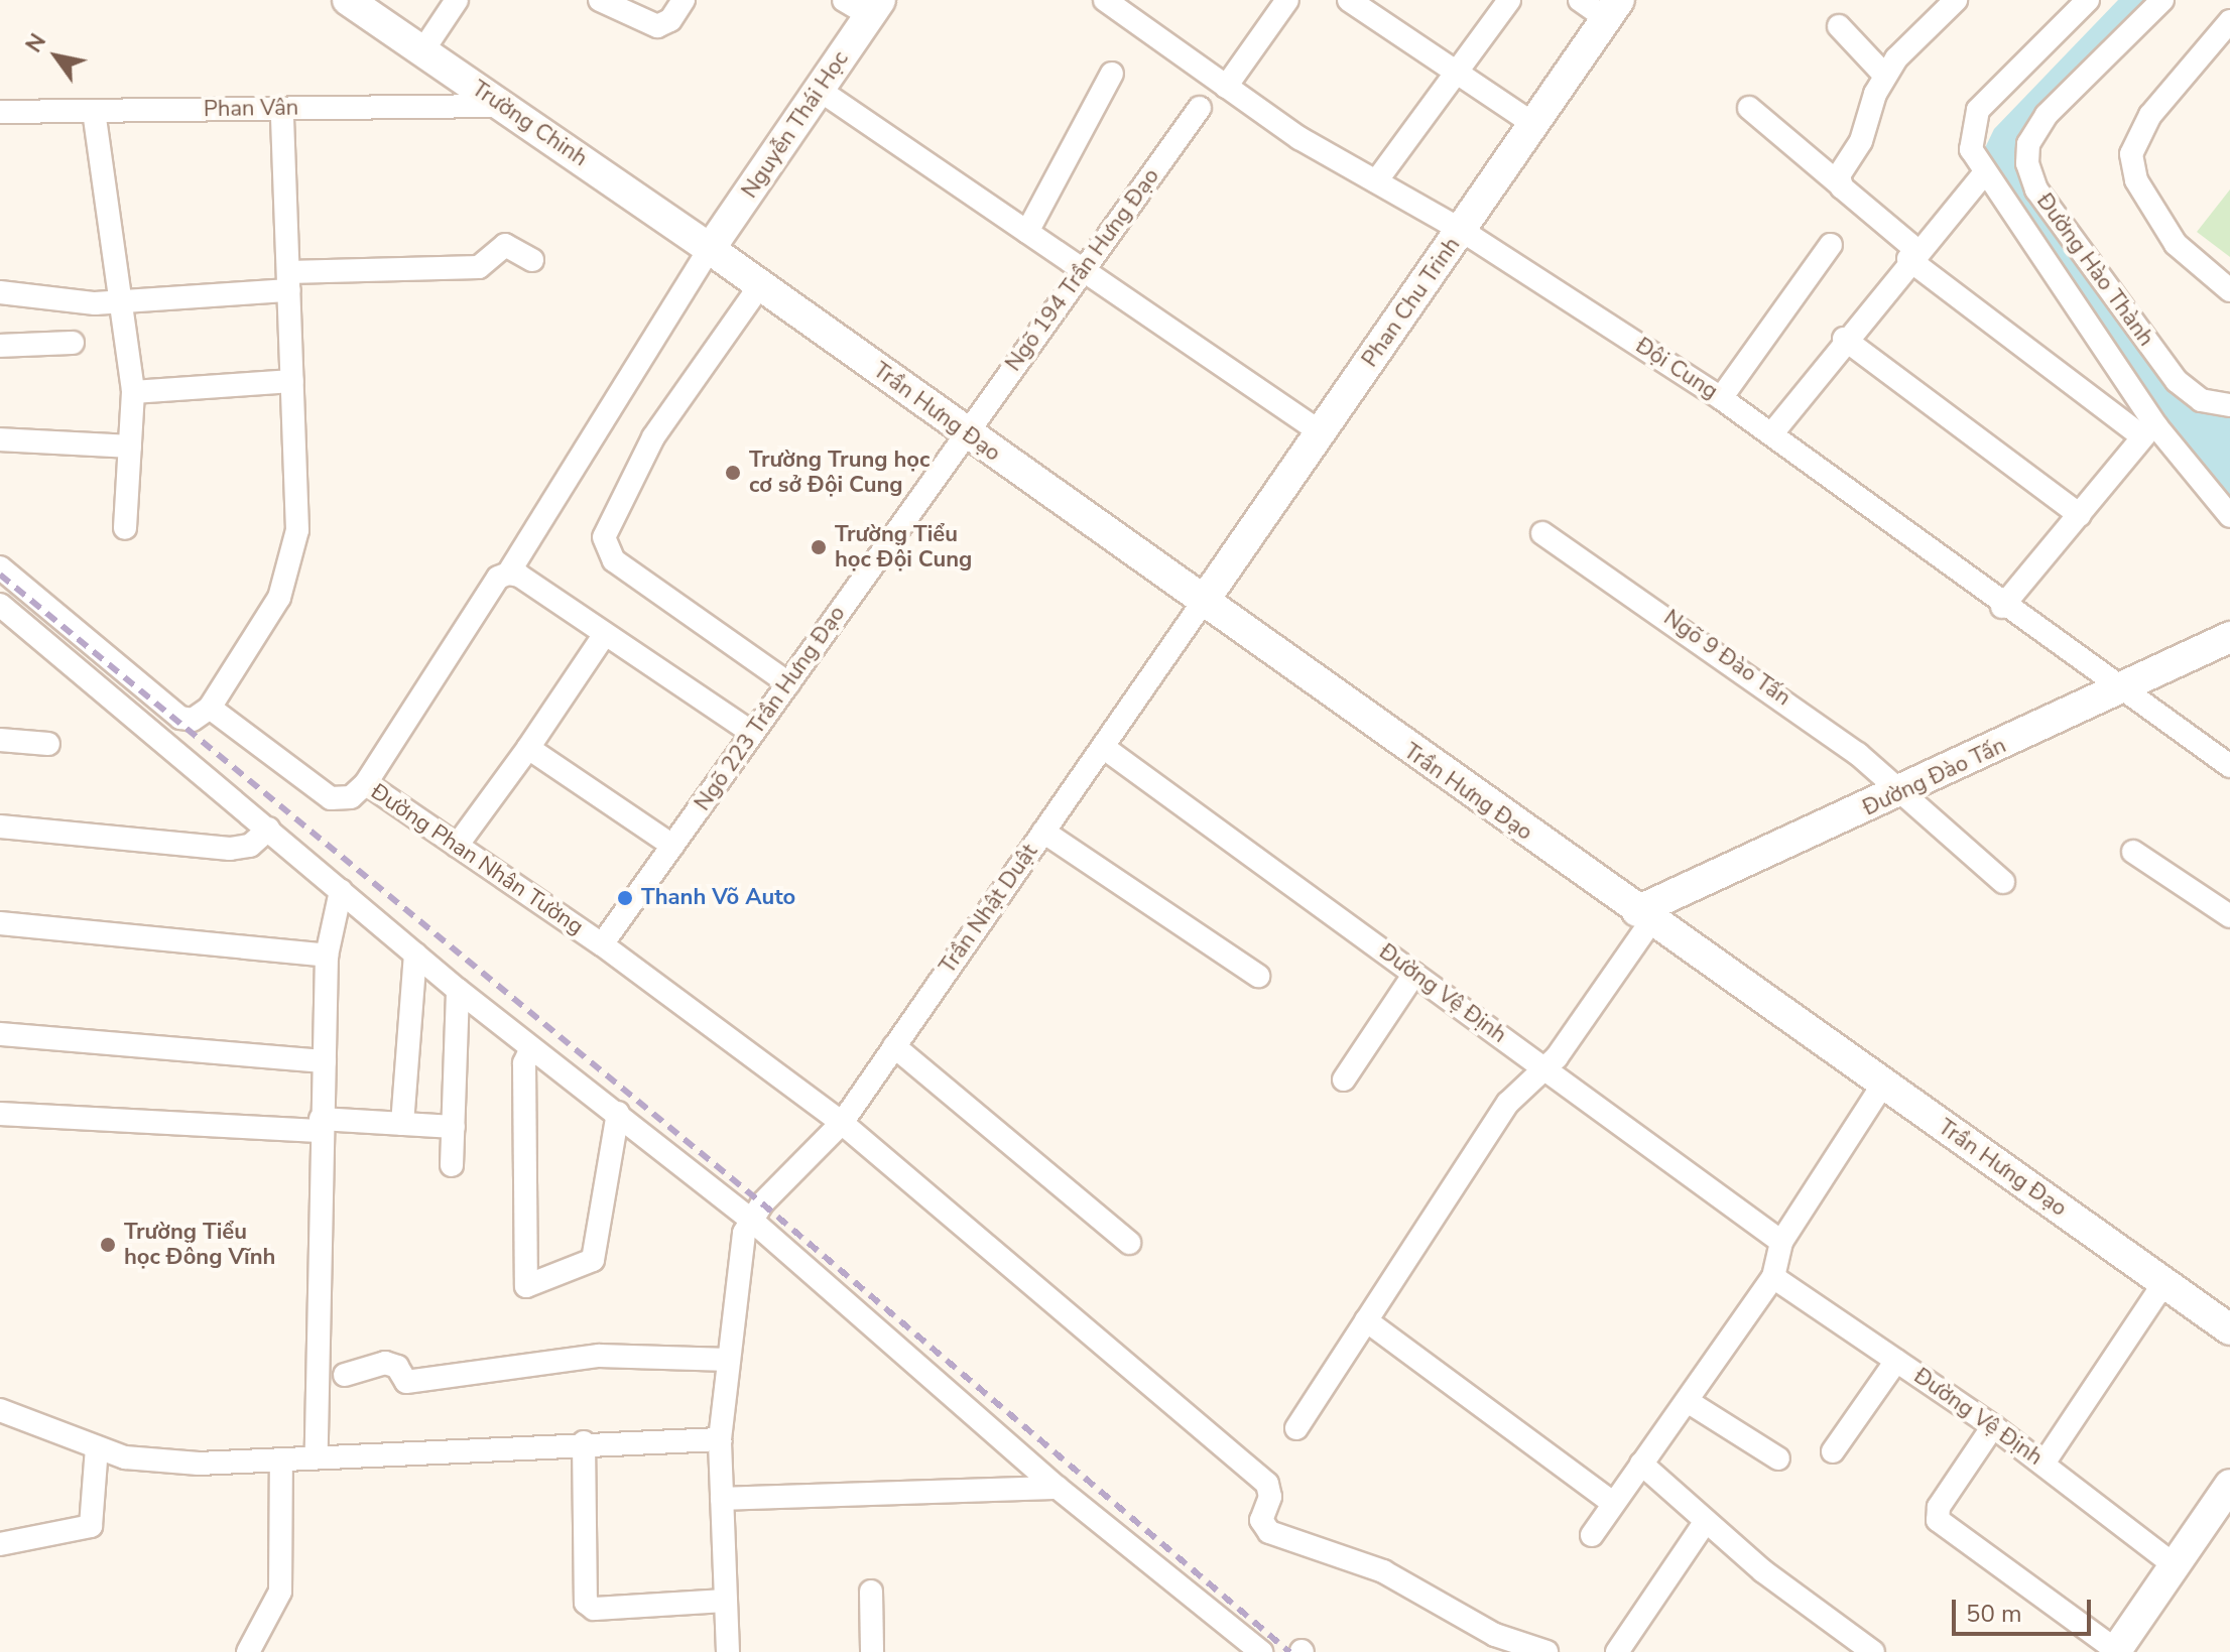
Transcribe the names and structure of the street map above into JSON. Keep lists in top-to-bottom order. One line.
{"streets":{"main road":["Trường Chinh","Nguyễn Thái Học","Phan Chu Trinh","Trần Hưng Đạo","Đường Đào Tấn"],"street":["Phan Vân","Ngõ 194 Trần Hưng Đạo","Đường Hào Thành","Đội Cung","Ngõ 9 Đào Tấn","Ngõ 223 Trần Hưng Đạo","Đường Phan Nhân Tường","Trần Nhật Duật","Đường Vệ Định"]},"crossings":[["Phan Vân","Trường Chinh"],["Trường Chinh","Nguyễn Thái Học"],["Trường Chinh","Trần Hưng Đạo"],["Nguyễn Thái Học","Trần Hưng Đạo"],["Ngõ 194 Trần Hưng Đạo","Trần Hưng Đạo"],["Ngõ 194 Trần Hưng Đạo","Ngõ 223 Trần Hưng Đạo"],["Phan Chu Trinh","Đội Cung"],["Phan Chu Trinh","Trần Hưng Đạo"],["Phan Chu Trinh","Trần Nhật Duật"],["Đội Cung","Đường Đào Tấn"],["Trần Hưng Đạo","Ngõ 223 Trần Hưng Đạo"],["Trần Hưng Đạo","Đường Đào Tấn"],["Trần Hưng Đạo","Trần Nhật Duật"],["Ngõ 9 Đào Tấn","Đường Đào Tấn"],["Ngõ 223 Trần Hưng Đạo","Đường Phan Nhân Tường"],["Đường Phan Nhân Tường","Trần Nhật Duật"],["Trần Nhật Duật","Đường Vệ Định"]],"places":["Trường Trung học cơ sở Đội Cung","Trường Tiểu học Đội Cung","Thanh Võ Auto","Trường Tiểu học Đông Vĩnh"],"scale_bar":"50 m","north":"top left"}
